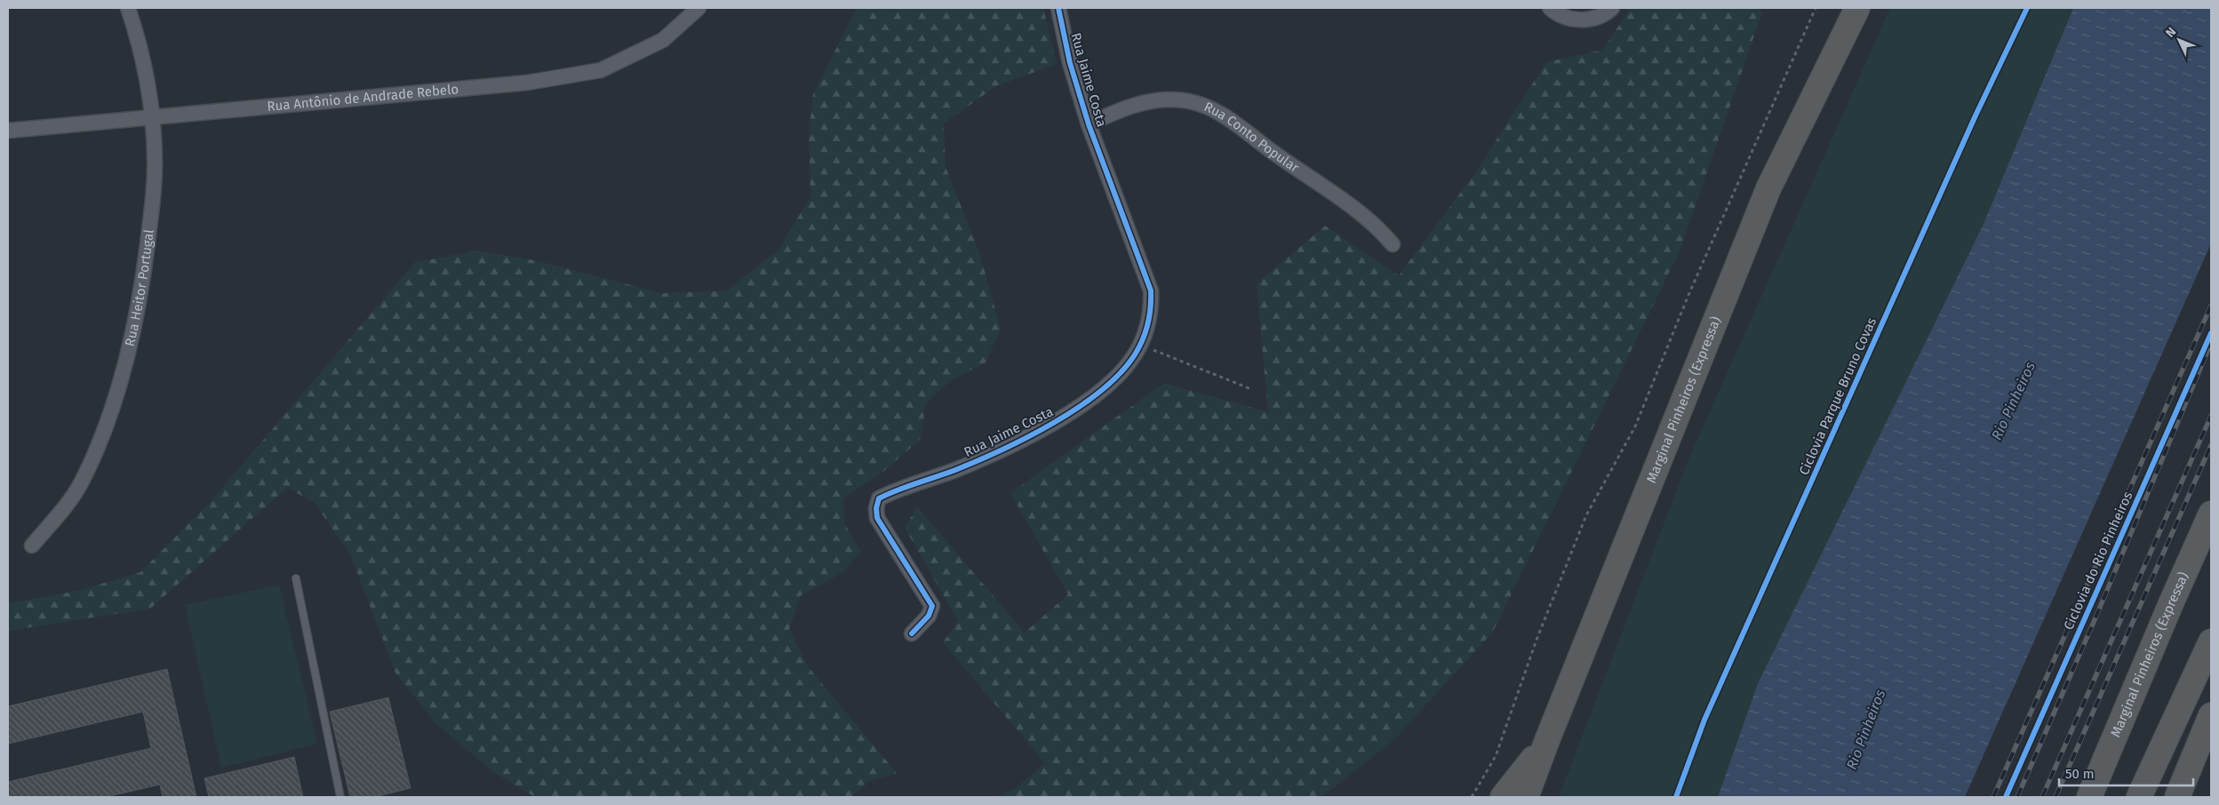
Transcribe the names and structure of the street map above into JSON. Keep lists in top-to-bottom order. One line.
{"streets":{"highway":["Marginal Pinheiros (Expressa)"],"street":["Rua Jaime Costa","Rua Antônio de Andrade Rebelo","Rua Conto Popular","Rua Heitor Portugal"],"cycle path":["Ciclovia Parque Bruno Covas","Ciclovia do Rio Pinheiros"]},"crossings":[["Rua Jaime Costa","Rua Conto Popular"],["Rua Antônio de Andrade Rebelo","Rua Heitor Portugal"]],"water":["Rio Pinheiros"],"scale_bar":"50 m","north":"top left"}
